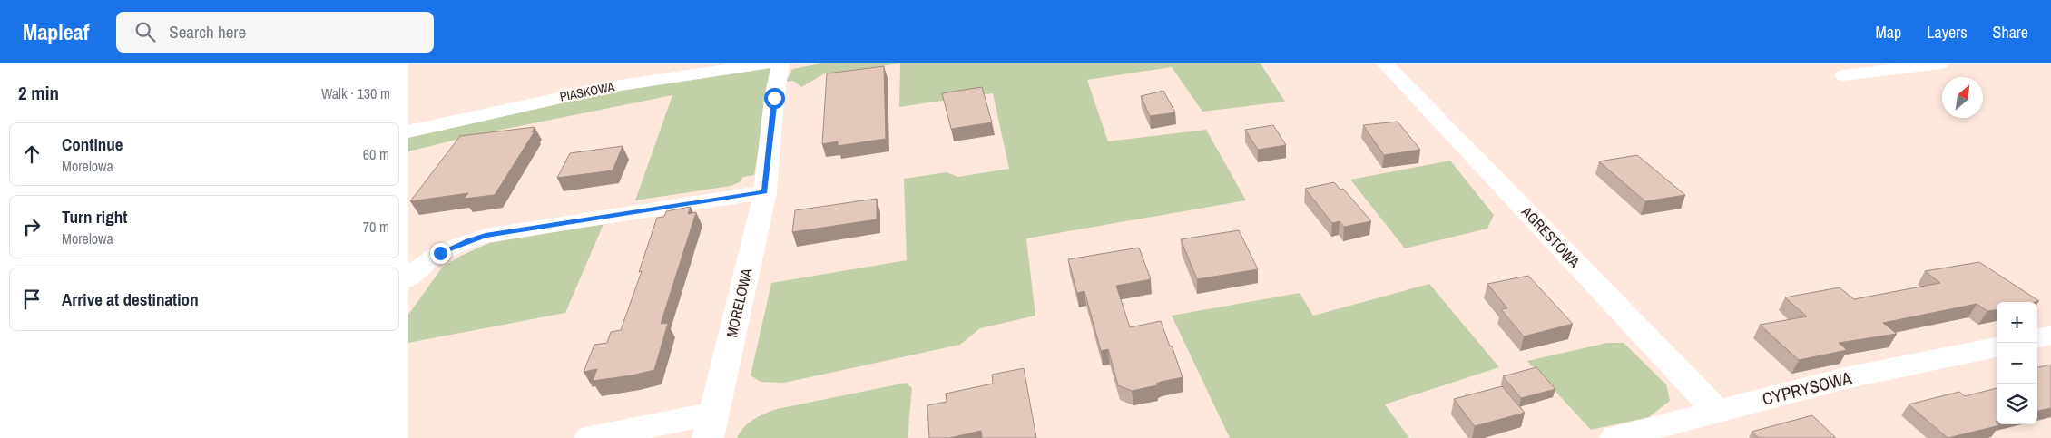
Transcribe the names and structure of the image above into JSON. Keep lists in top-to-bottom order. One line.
{"streets":{"street":["PIASKOWA","AGRESTOWA","MORELOWA","CYPRYSOWA"]},"crossings":[["AGRESTOWA","CYPRYSOWA"]],"north":"top right","page":{"header":"Mapleaf","search":"Search here","nav":["Map","Layers","Share"],"heading":["2 min","Walk · 130 m"],"list":[["Continue","Morelowa","60 m"],["Turn right","Morelowa","70 m"],"Arrive at destination"],"map_buttons":["+","−"]}}
